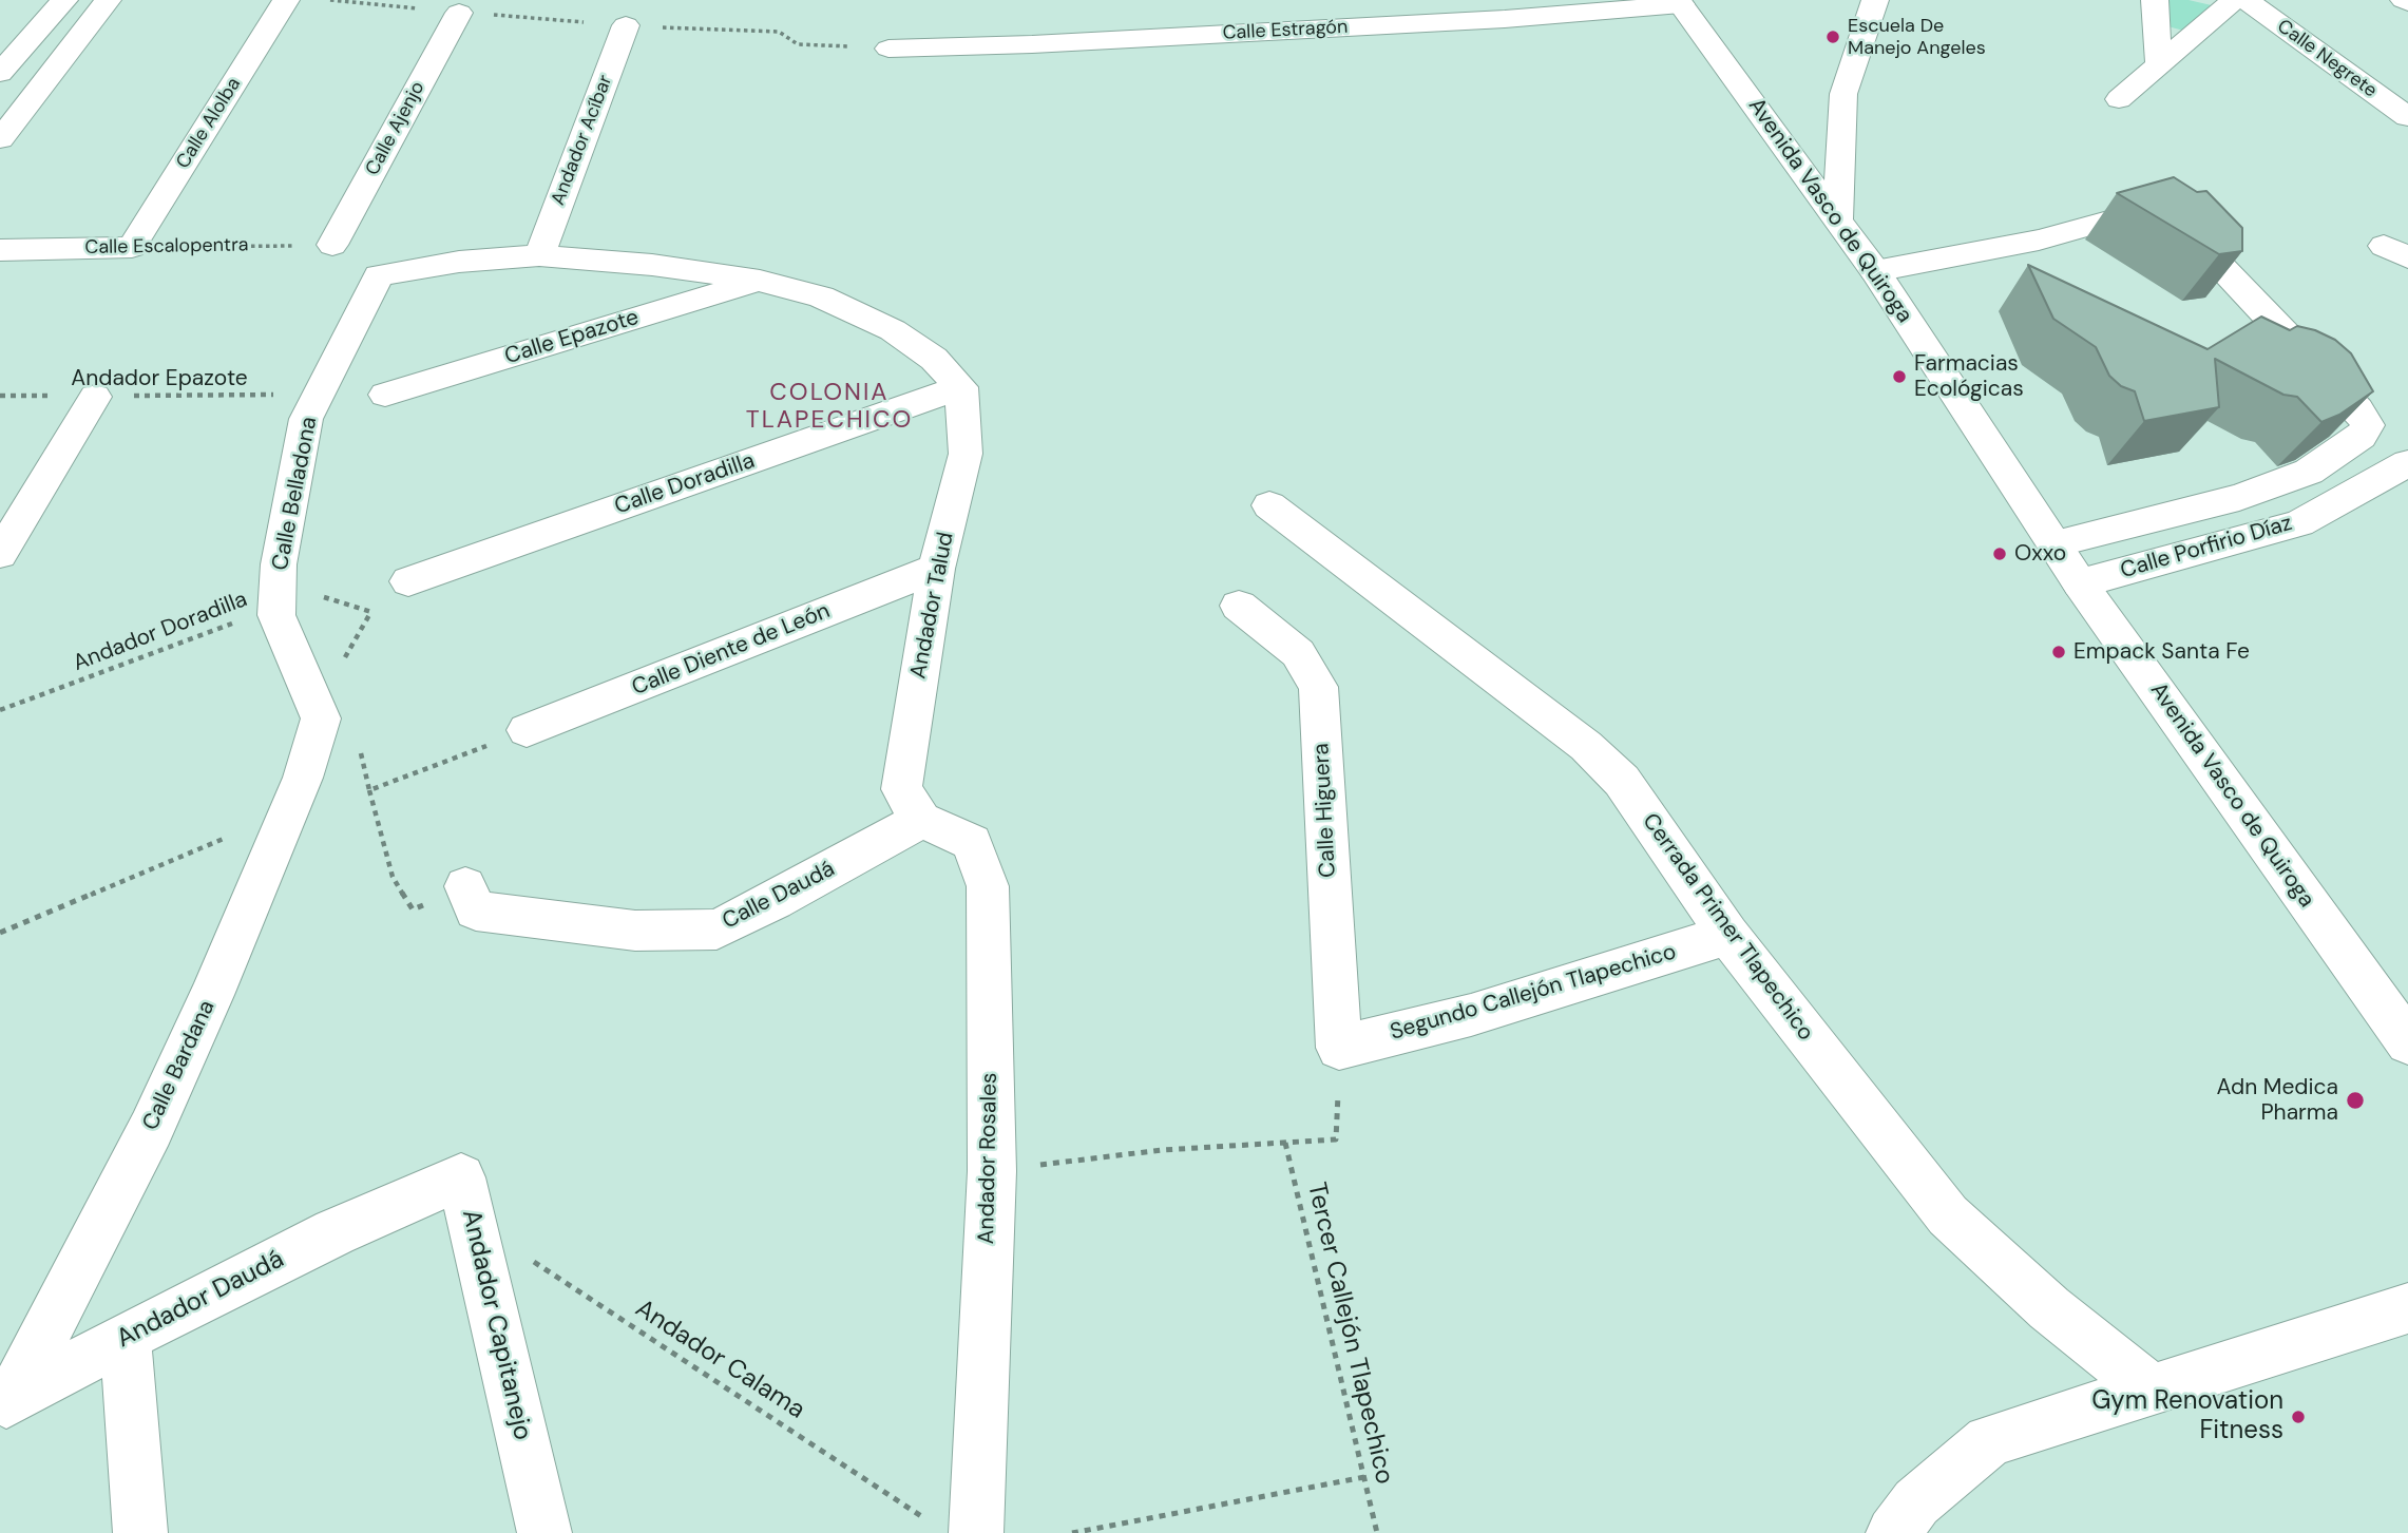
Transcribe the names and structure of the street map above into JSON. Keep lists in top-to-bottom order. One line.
{"streets":{"street":["Calle Estragón","Calle Negrete","Calle Alolba","Calle Ajenjo","Andador Acíbar","Avenida Vasco de Quiroga","Calle Escalopentra","Calle Epazote","Calle Doradilla","Calle Belladona","Calle Porfirio Díaz","Andador Talud","Calle Diente de León","Calle Higuera","Calle Daudá","Cerrada Primer Tlapechico","Segundo Callejón Tlapechico","Calle Bardana","Andador Rosales","Andador Daudá","Andador Capitanejo"],"path":["Andador Epazote","Andador Doradilla","Tercer Callejón Tlapechico","Andador Calama"]},"crossings":[["Calle Estragón","Avenida Vasco de Quiroga"],["Calle Alolba","Calle Escalopentra"],["Calle Ajenjo","Calle Escalopentra"],["Andador Acíbar","Calle Belladona"],["Avenida Vasco de Quiroga","Calle Porfirio Díaz"],["Andador Epazote","Calle Belladona"],["Calle Doradilla","Andador Talud"],["Calle Belladona","Andador Doradilla"],["Calle Belladona","Calle Bardana"],["Andador Talud","Calle Diente de León"],["Andador Talud","Calle Daudá"],["Andador Talud","Andador Rosales"],["Calle Higuera","Segundo Callejón Tlapechico"],["Calle Daudá","Andador Rosales"],["Cerrada Primer Tlapechico","Segundo Callejón Tlapechico"],["Calle Bardana","Andador Daudá"],["Andador Rosales","Andador Calama"],["Andador Daudá","Andador Capitanejo"],["Andador Capitanejo","Andador Calama"]],"districts":["COLONIA TLAPECHICO"],"places":["Escuela De Manejo Angeles","Farmacias Ecológicas","Oxxo","Empack Santa Fe","Adn Medica Pharma","Gym Renovation Fitness"]}
